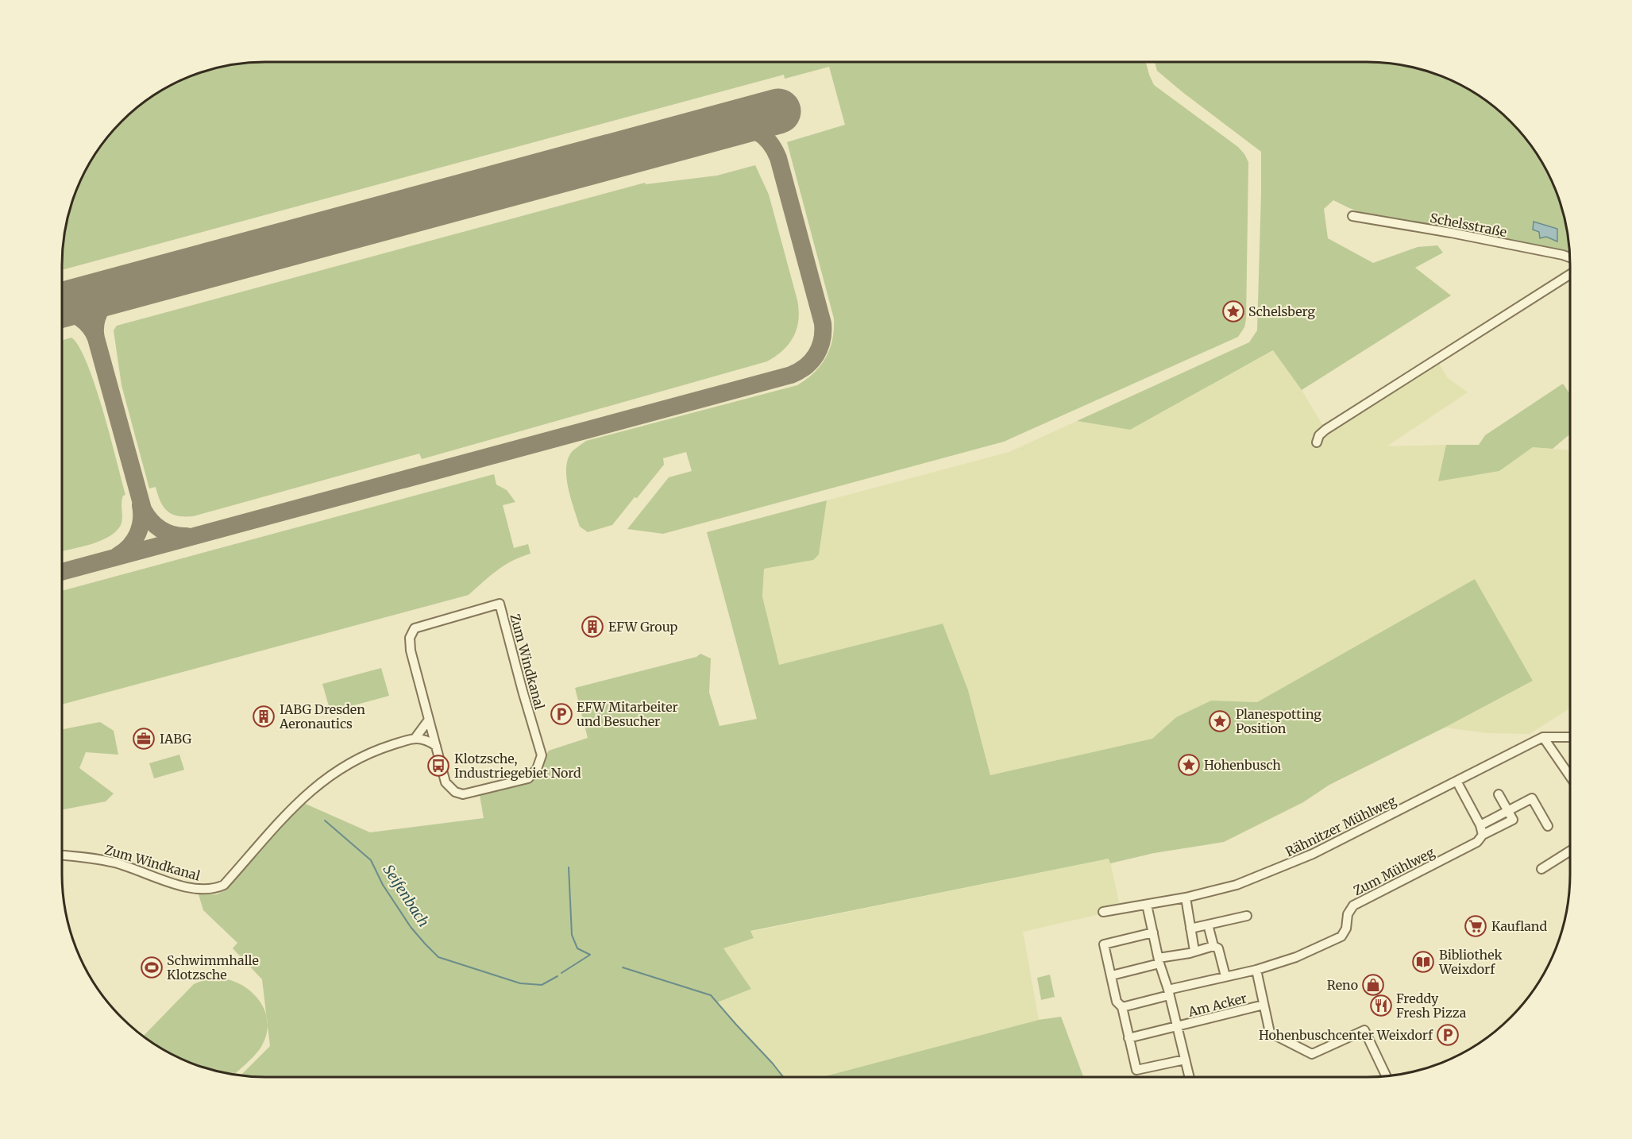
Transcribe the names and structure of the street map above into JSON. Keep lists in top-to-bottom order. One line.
{"streets":{"street":["Schelsstraße","Zum Windkanal","Rähnitzer Mühlweg","Zum Mühlweg","Am Acker"]},"crossings":[["Zum Mühlweg","Am Acker"]],"water":["Seifenbach"],"places":{"place":["Schelsberg","Planespotting Position","Hohenbusch"],"building":["EFW Group","IABG Dresden Aeronautics"],"parking":["EFW Mitarbeiter und Besucher","Hohenbuschcenter Weixdorf"],"office":["IABG"],"bus stop":["Klotzsche, Industriegebiet Nord"],"supermarket":["Kaufland"],"library":["Bibliothek Weixdorf"],"sports":["Schwimmhalle Klotzsche"],"shop":["Reno"],"restaurant":["Freddy Fresh Pizza"]}}
